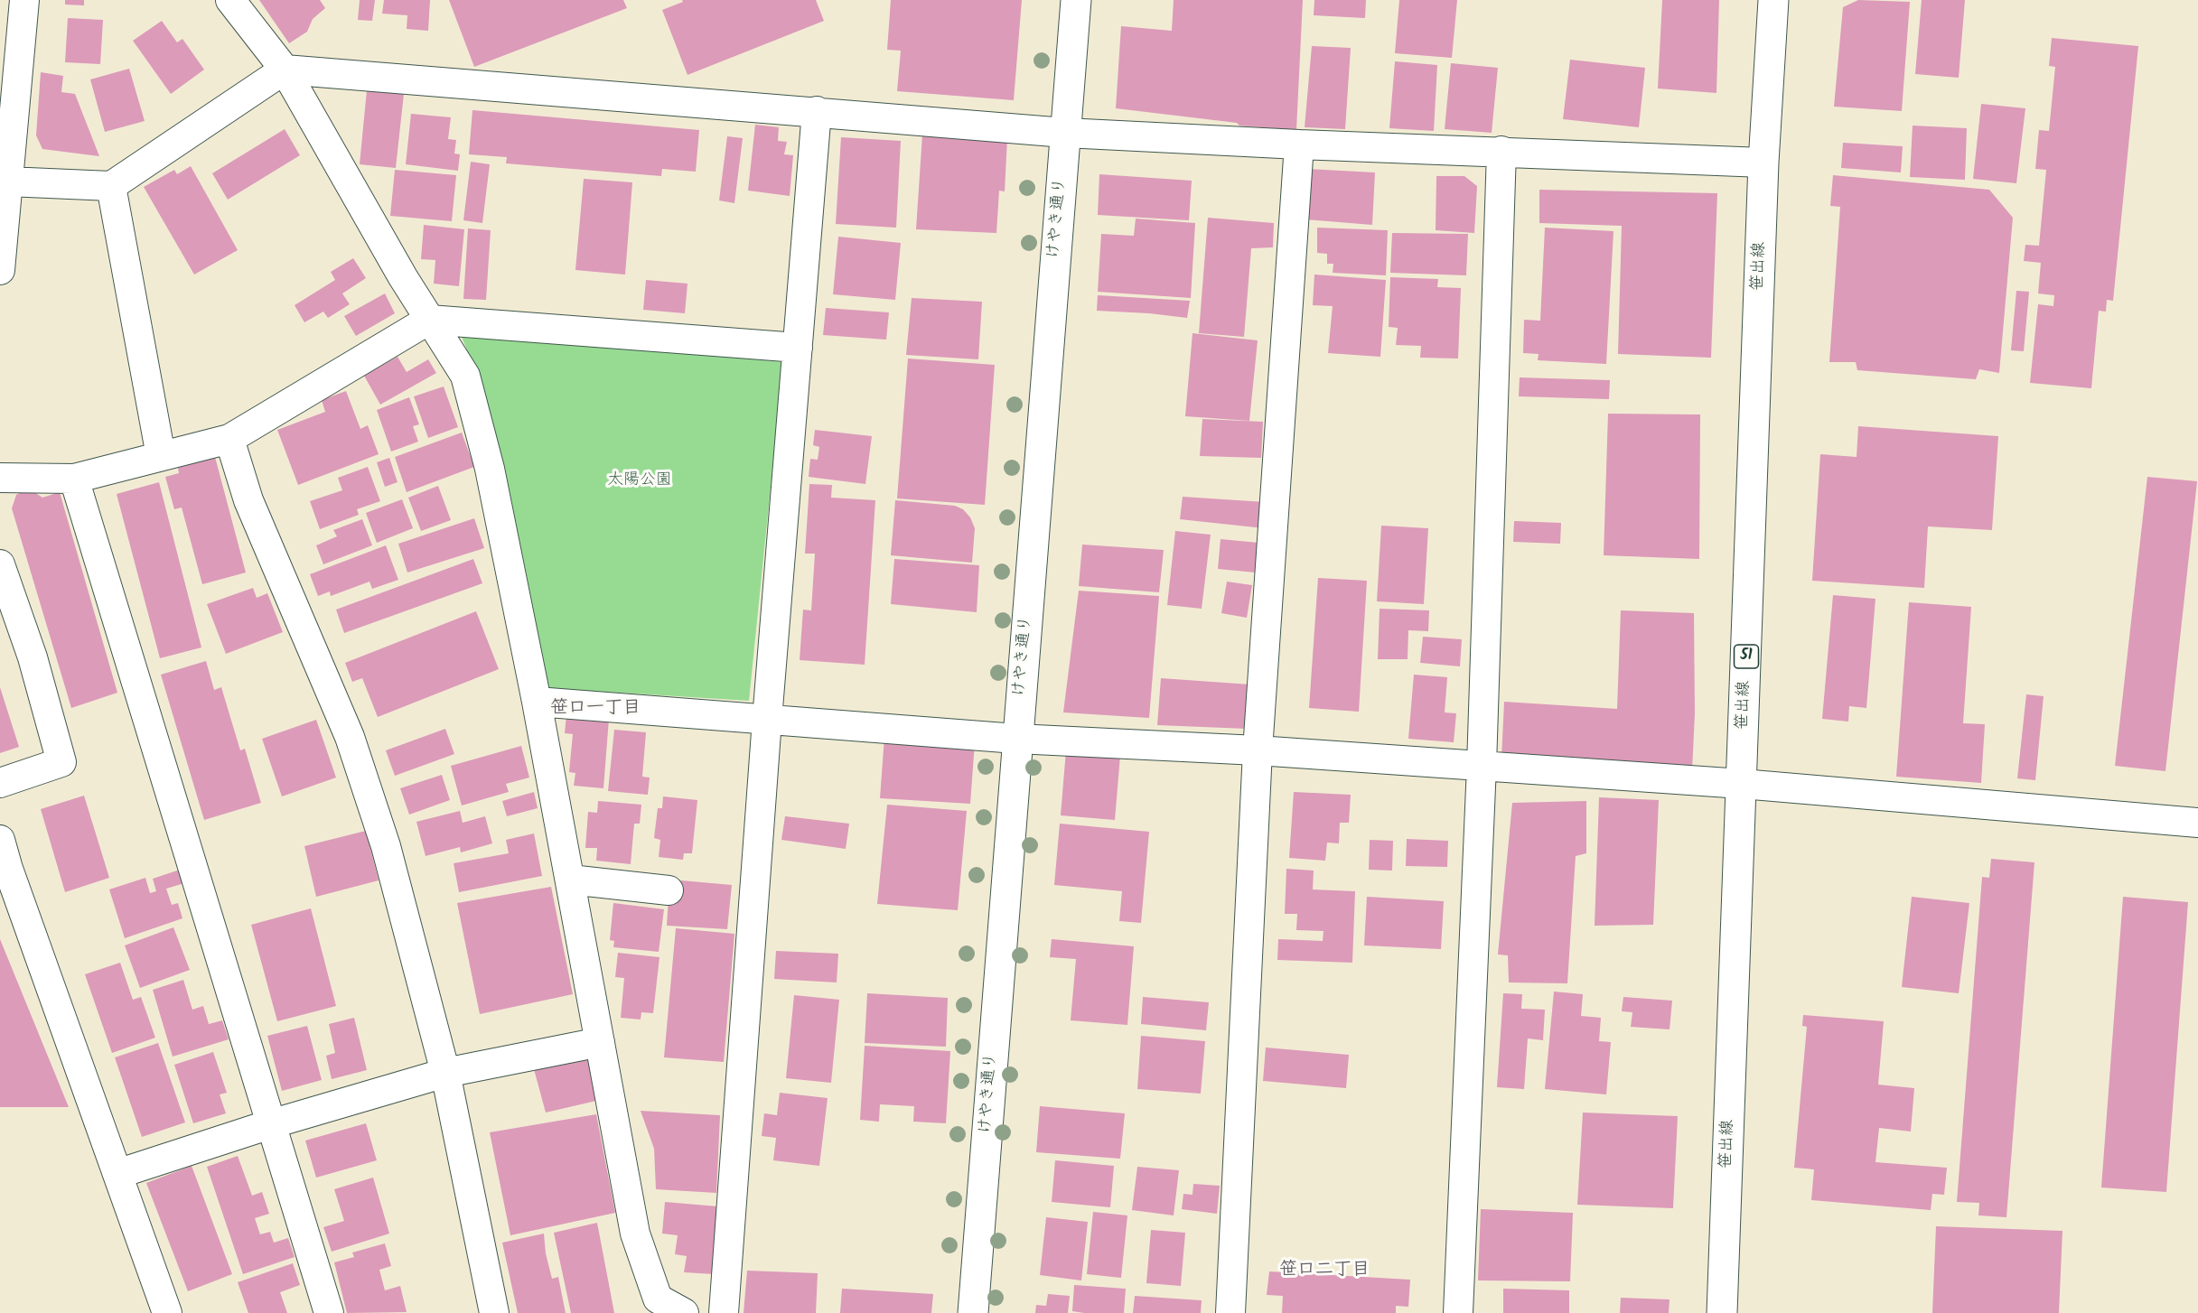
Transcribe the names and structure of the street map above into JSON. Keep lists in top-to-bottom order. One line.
{"streets":{"street":["けやき通り","笹出線","51"]},"districts":["笹口一丁目","笹口二丁目"],"parks":["太陽公園"]}
